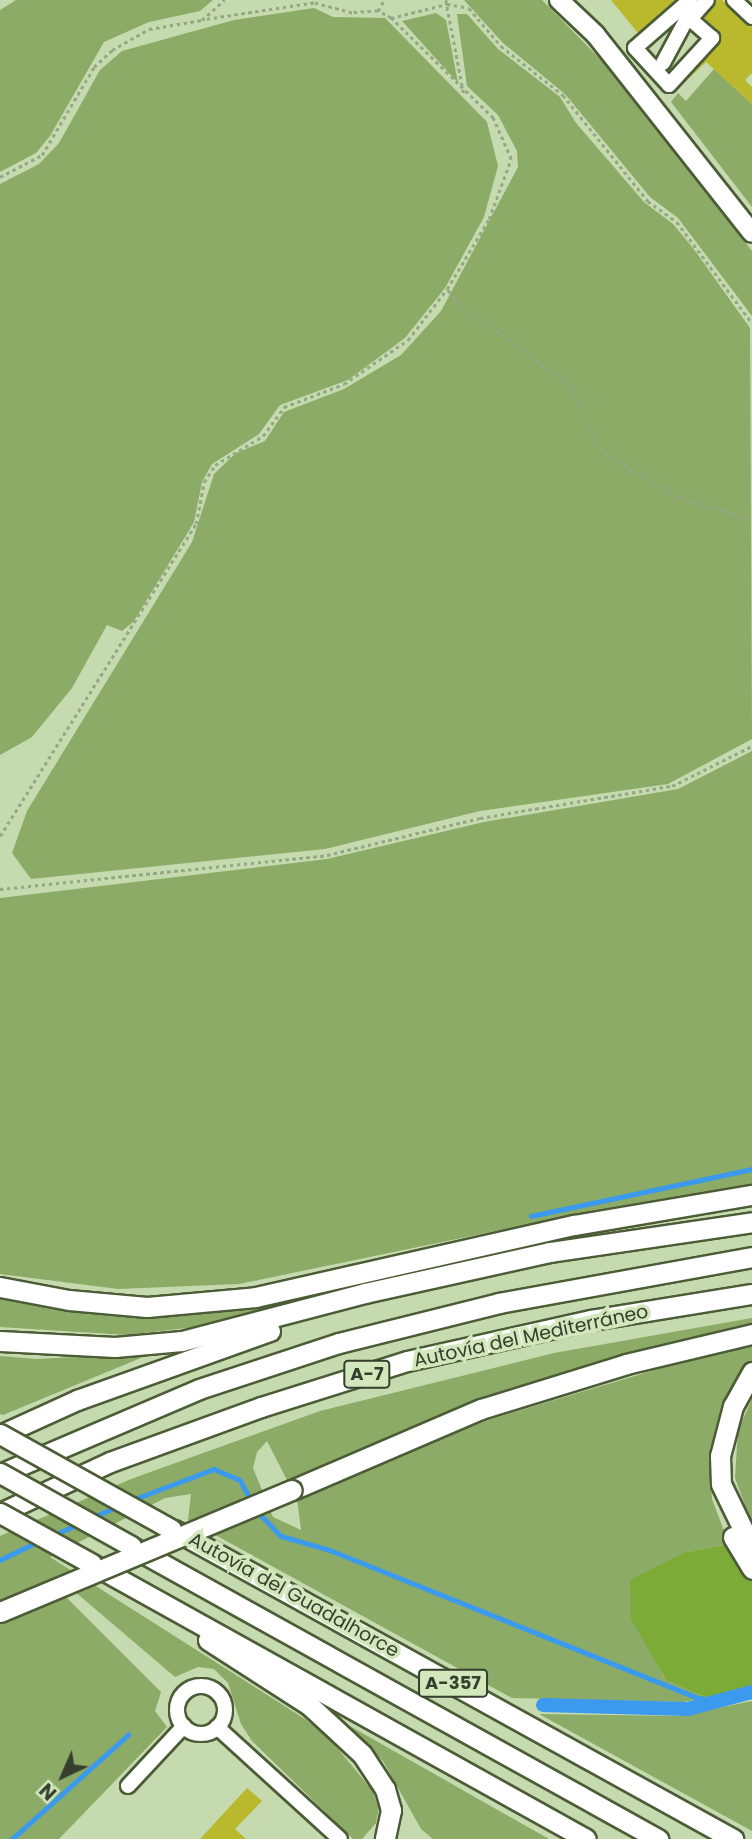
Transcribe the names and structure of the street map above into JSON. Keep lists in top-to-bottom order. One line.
{"streets":{"highway":["Autovía del Mediterráneo","A-7","Autovía del Guadalhorce","A-357"]},"crossings":[["Autovía del Mediterráneo","Autovía del Guadalhorce"]],"north":"bottom left"}
